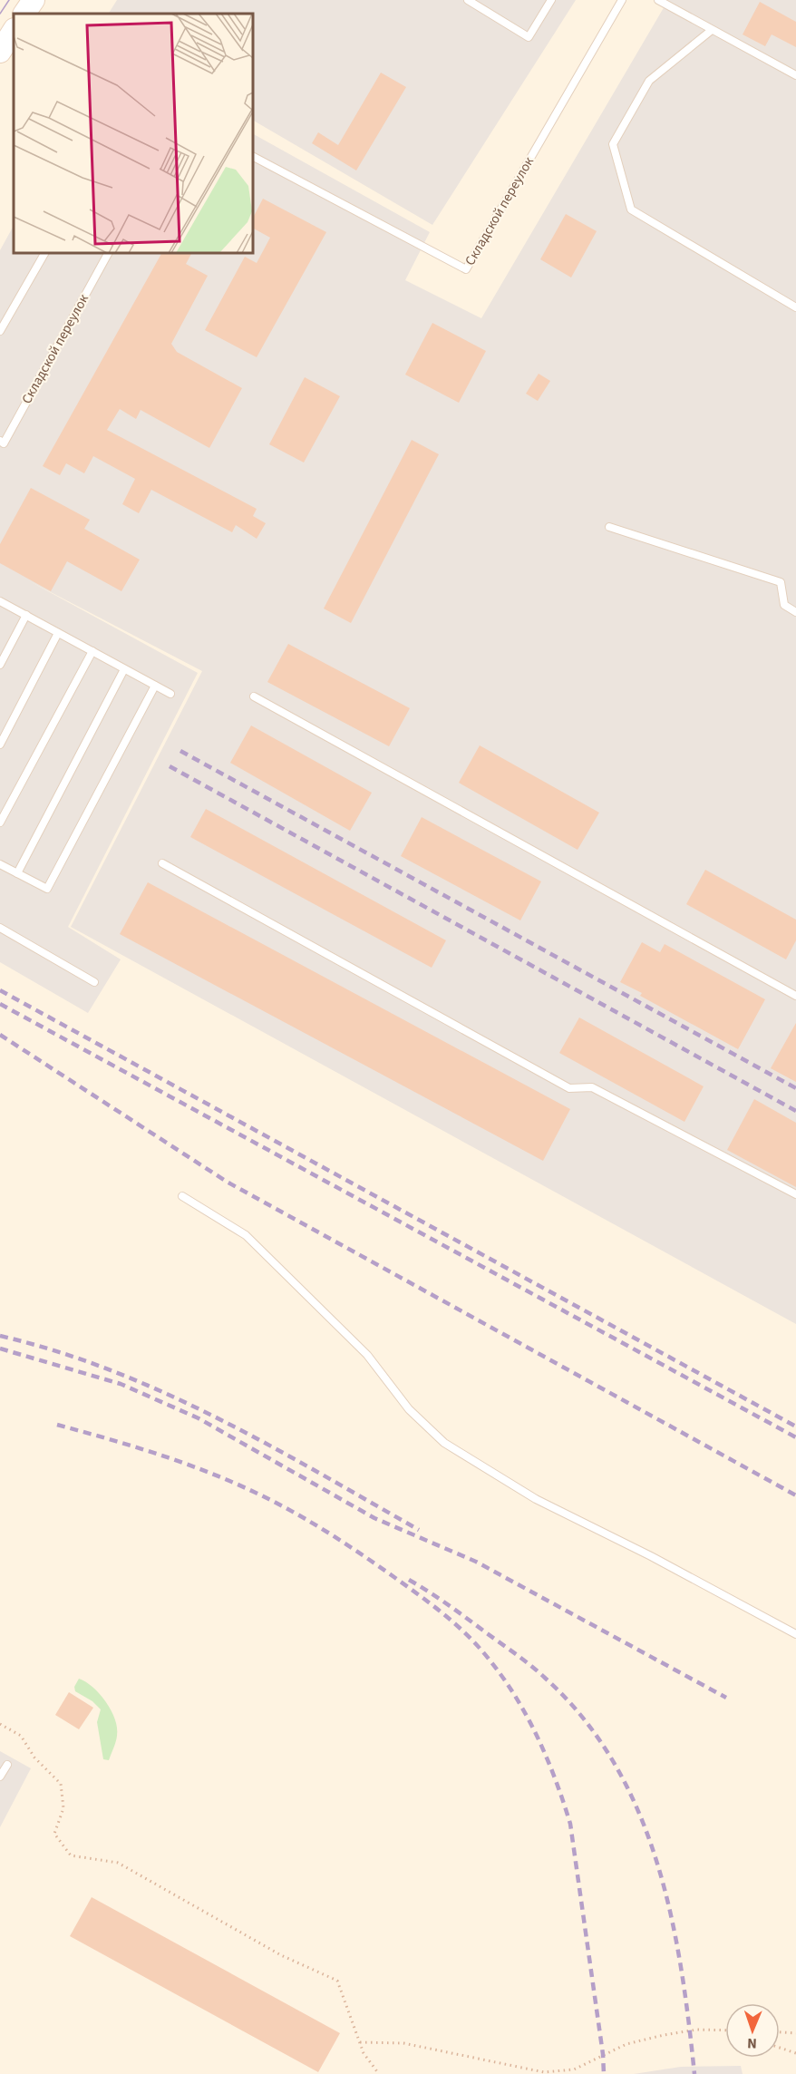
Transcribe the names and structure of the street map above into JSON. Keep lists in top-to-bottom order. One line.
{"streets":{"lane":["Складской переулок"]},"north":"bottom"}
